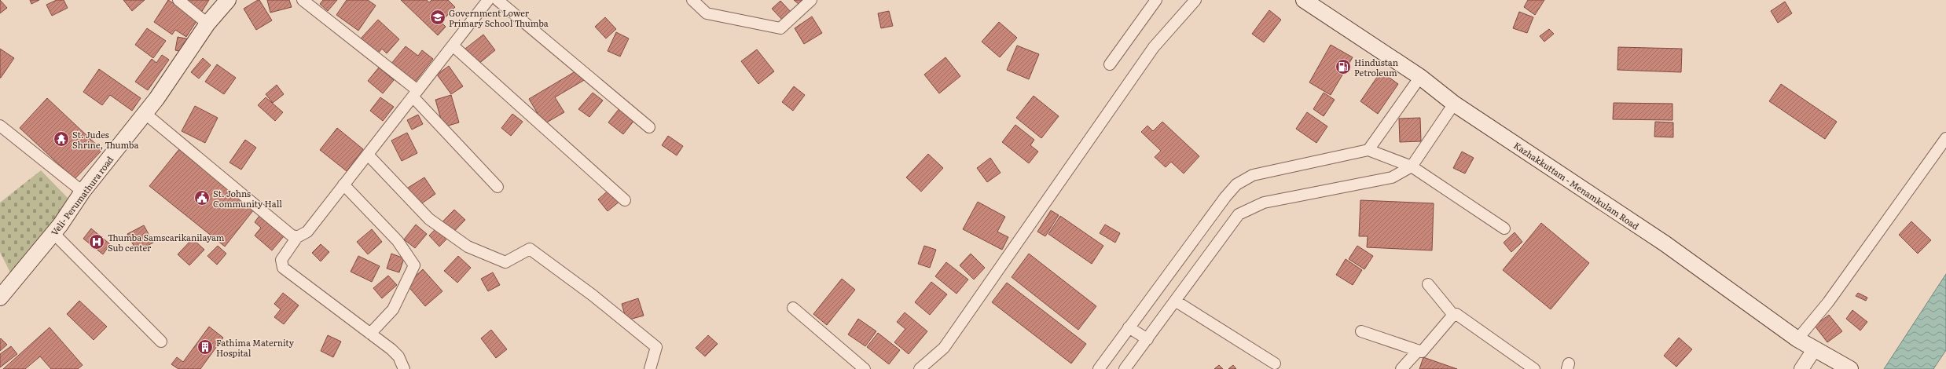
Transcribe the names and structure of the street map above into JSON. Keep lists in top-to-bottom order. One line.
{"streets":{"main road":["Kazhakkuttam - Menamkulam Road","Veli- Perumathura road"]},"places":{"school or university":["Government Lower Primary School Thumba"],"fuel station":["Hindustan Petroleum"],"temple":["St. Judes Shrine, Thumba"],"public building":["St. Johns Community Hall"],"hospital":["Thumba Samscarikanilayam Sub center"],"building":["Fathima Maternity Hospital"]}}
